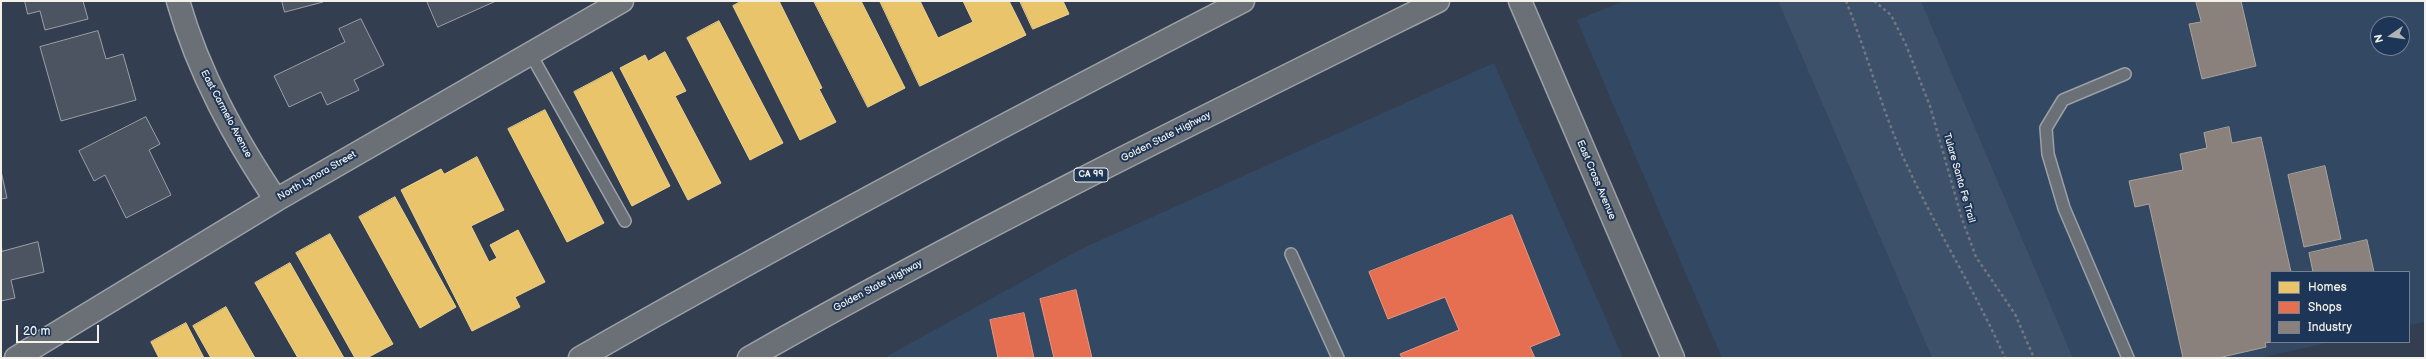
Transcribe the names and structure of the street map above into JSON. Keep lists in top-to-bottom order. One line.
{"streets":{"main road":["East Carmelo Avenue","Golden State Highway","CA 99","North Lynora Street","East Cross Avenue"],"path":["Tulare Santa Fe Trail"]},"crossings":[["East Carmelo Avenue","North Lynora Street"]],"legend":["Homes","Shops","Industry"],"scale_bar":"20 m","north":"left"}
